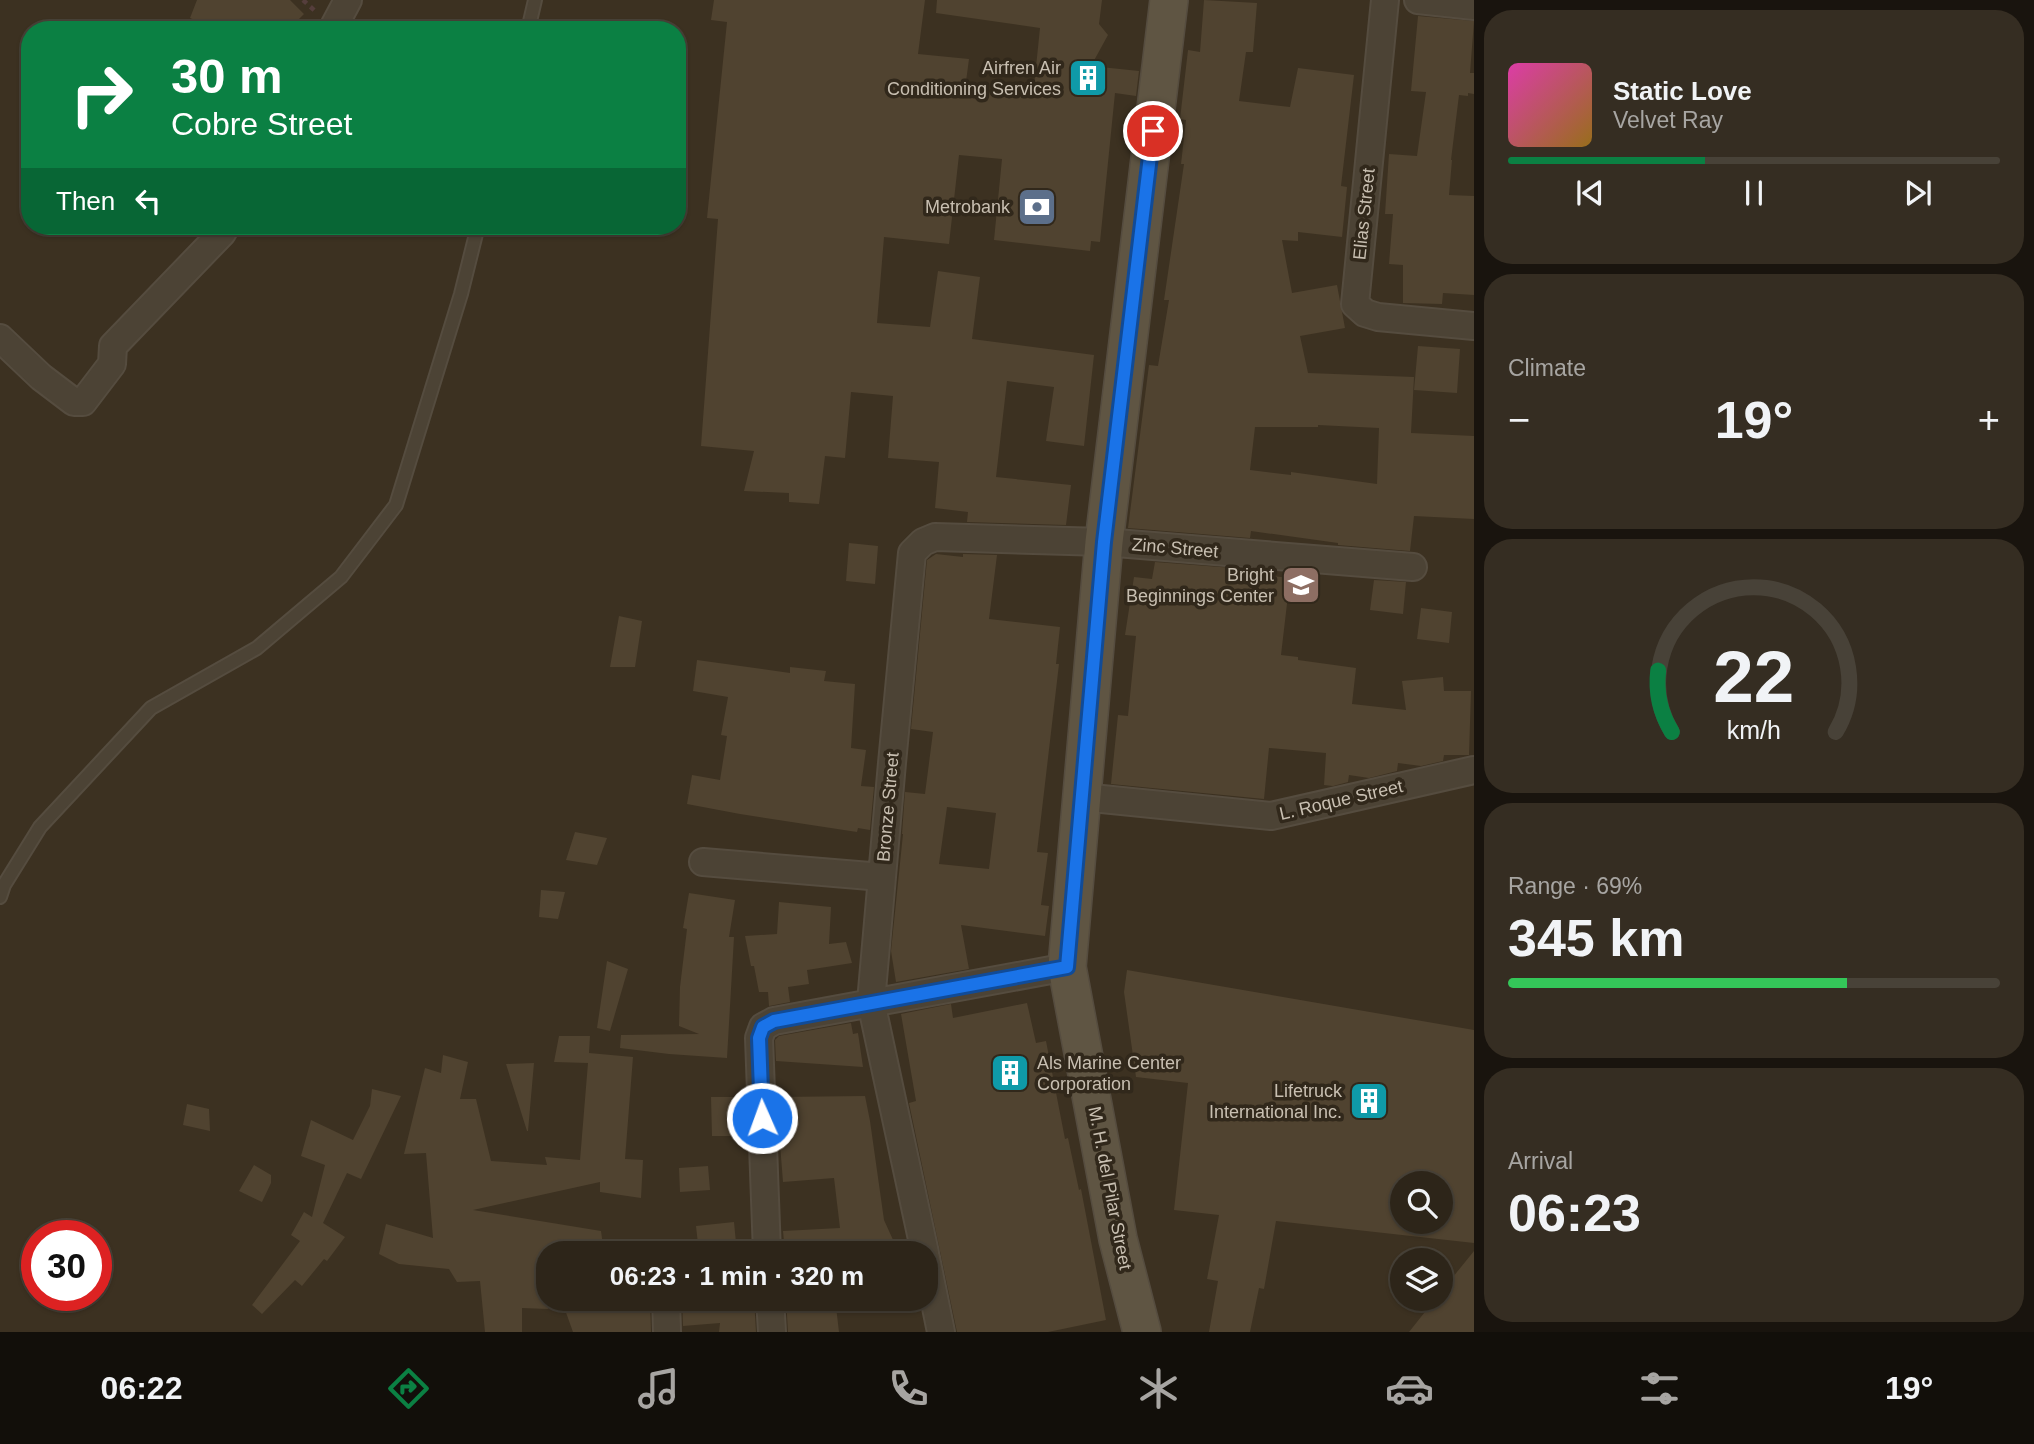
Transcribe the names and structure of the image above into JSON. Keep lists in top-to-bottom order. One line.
{"streets":{"main road":["M. H. del Pilar Street"],"street":["Elias Street","Zinc Street","L. Roque Street","Bronze Street"]},"crossings":[["Zinc Street","Bronze Street"],["Zinc Street","M. H. del Pilar Street"],["L. Roque Street","M. H. del Pilar Street"],["Bronze Street","M. H. del Pilar Street"]],"places":{"building":["Airfren Air Conditioning Services","Als Marine Center Corporation","Lifetruck International Inc."],"bank":["Metrobank"],"school or university":["Bright Beginnings Center"]},"page":{"turn":["30 m","Cobre Street"],"song":["Static Love","Velvet Ray"],"then":"Then","tile":["Climate",["Range · 69%","345 km"],["Arrival","06:23"]],"heat":["−","19°","+"],"limit":"30","trip":"06:23 · 1 min · 320 m","tabs":["06:22","19°"],"gauge":["22","km/h"]}}
